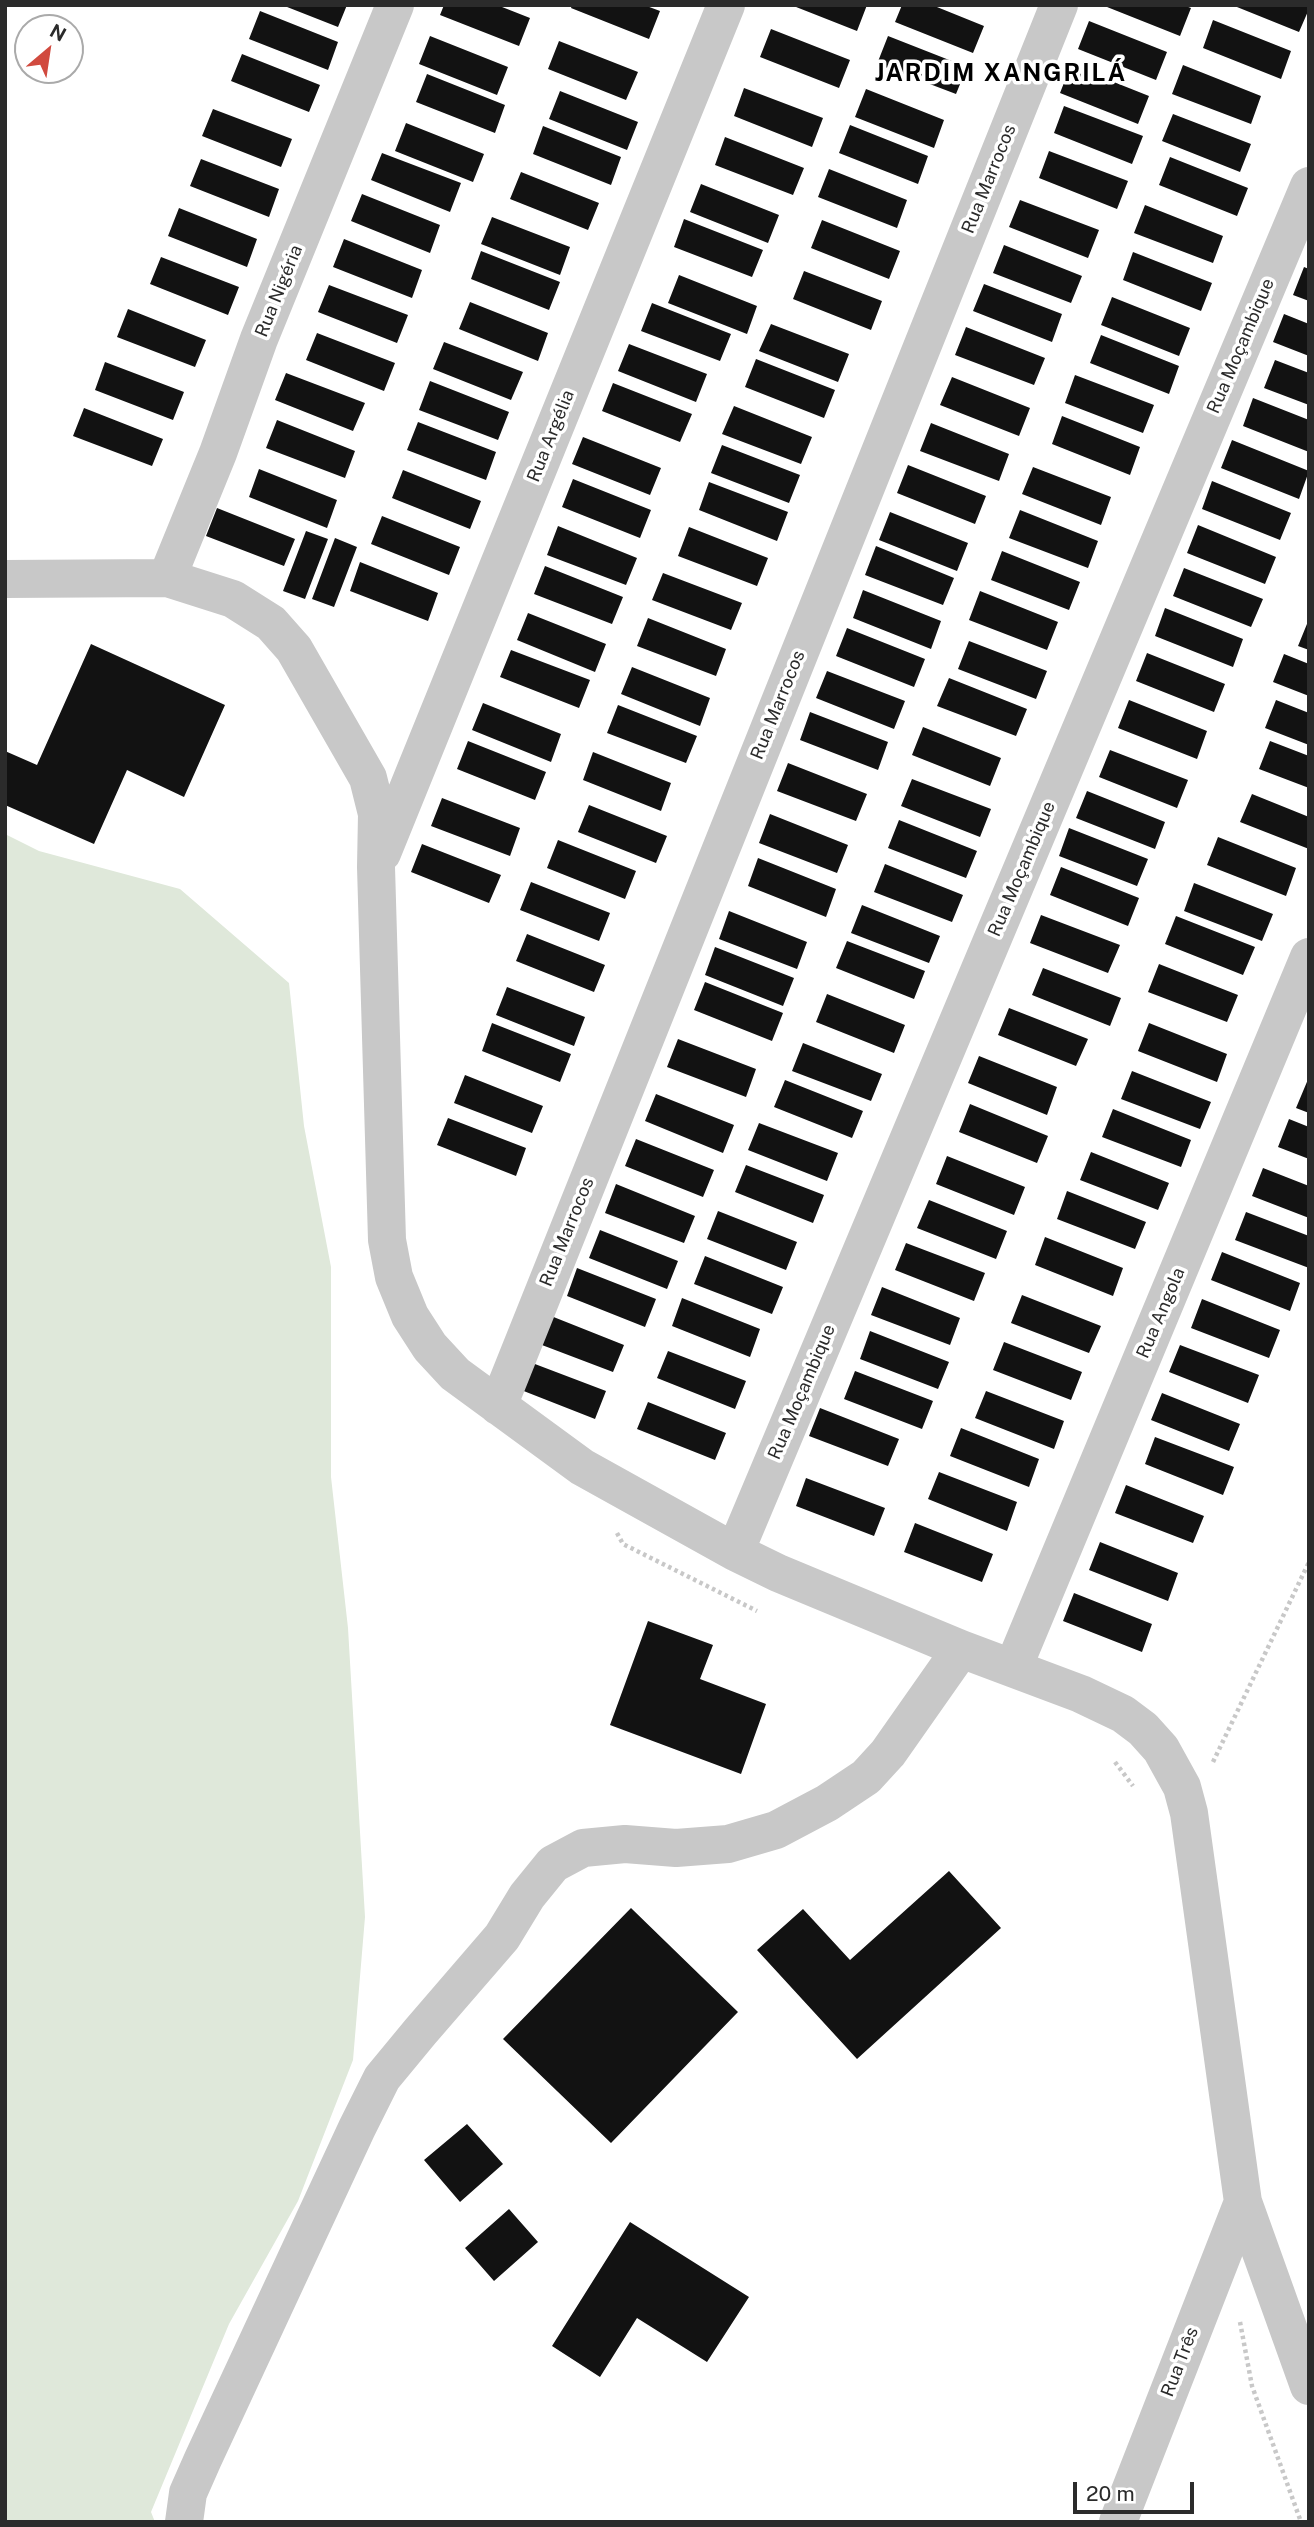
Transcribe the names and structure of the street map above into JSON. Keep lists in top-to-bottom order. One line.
{"streets":{"street":["Rua Marrocos","Rua Nigéria","Rua Moçambique","Rua Argélia","Rua Angola","Rua Três"]},"districts":["JARDIM XANGRILÁ"],"scale_bar":"20 m","north":"top right"}
